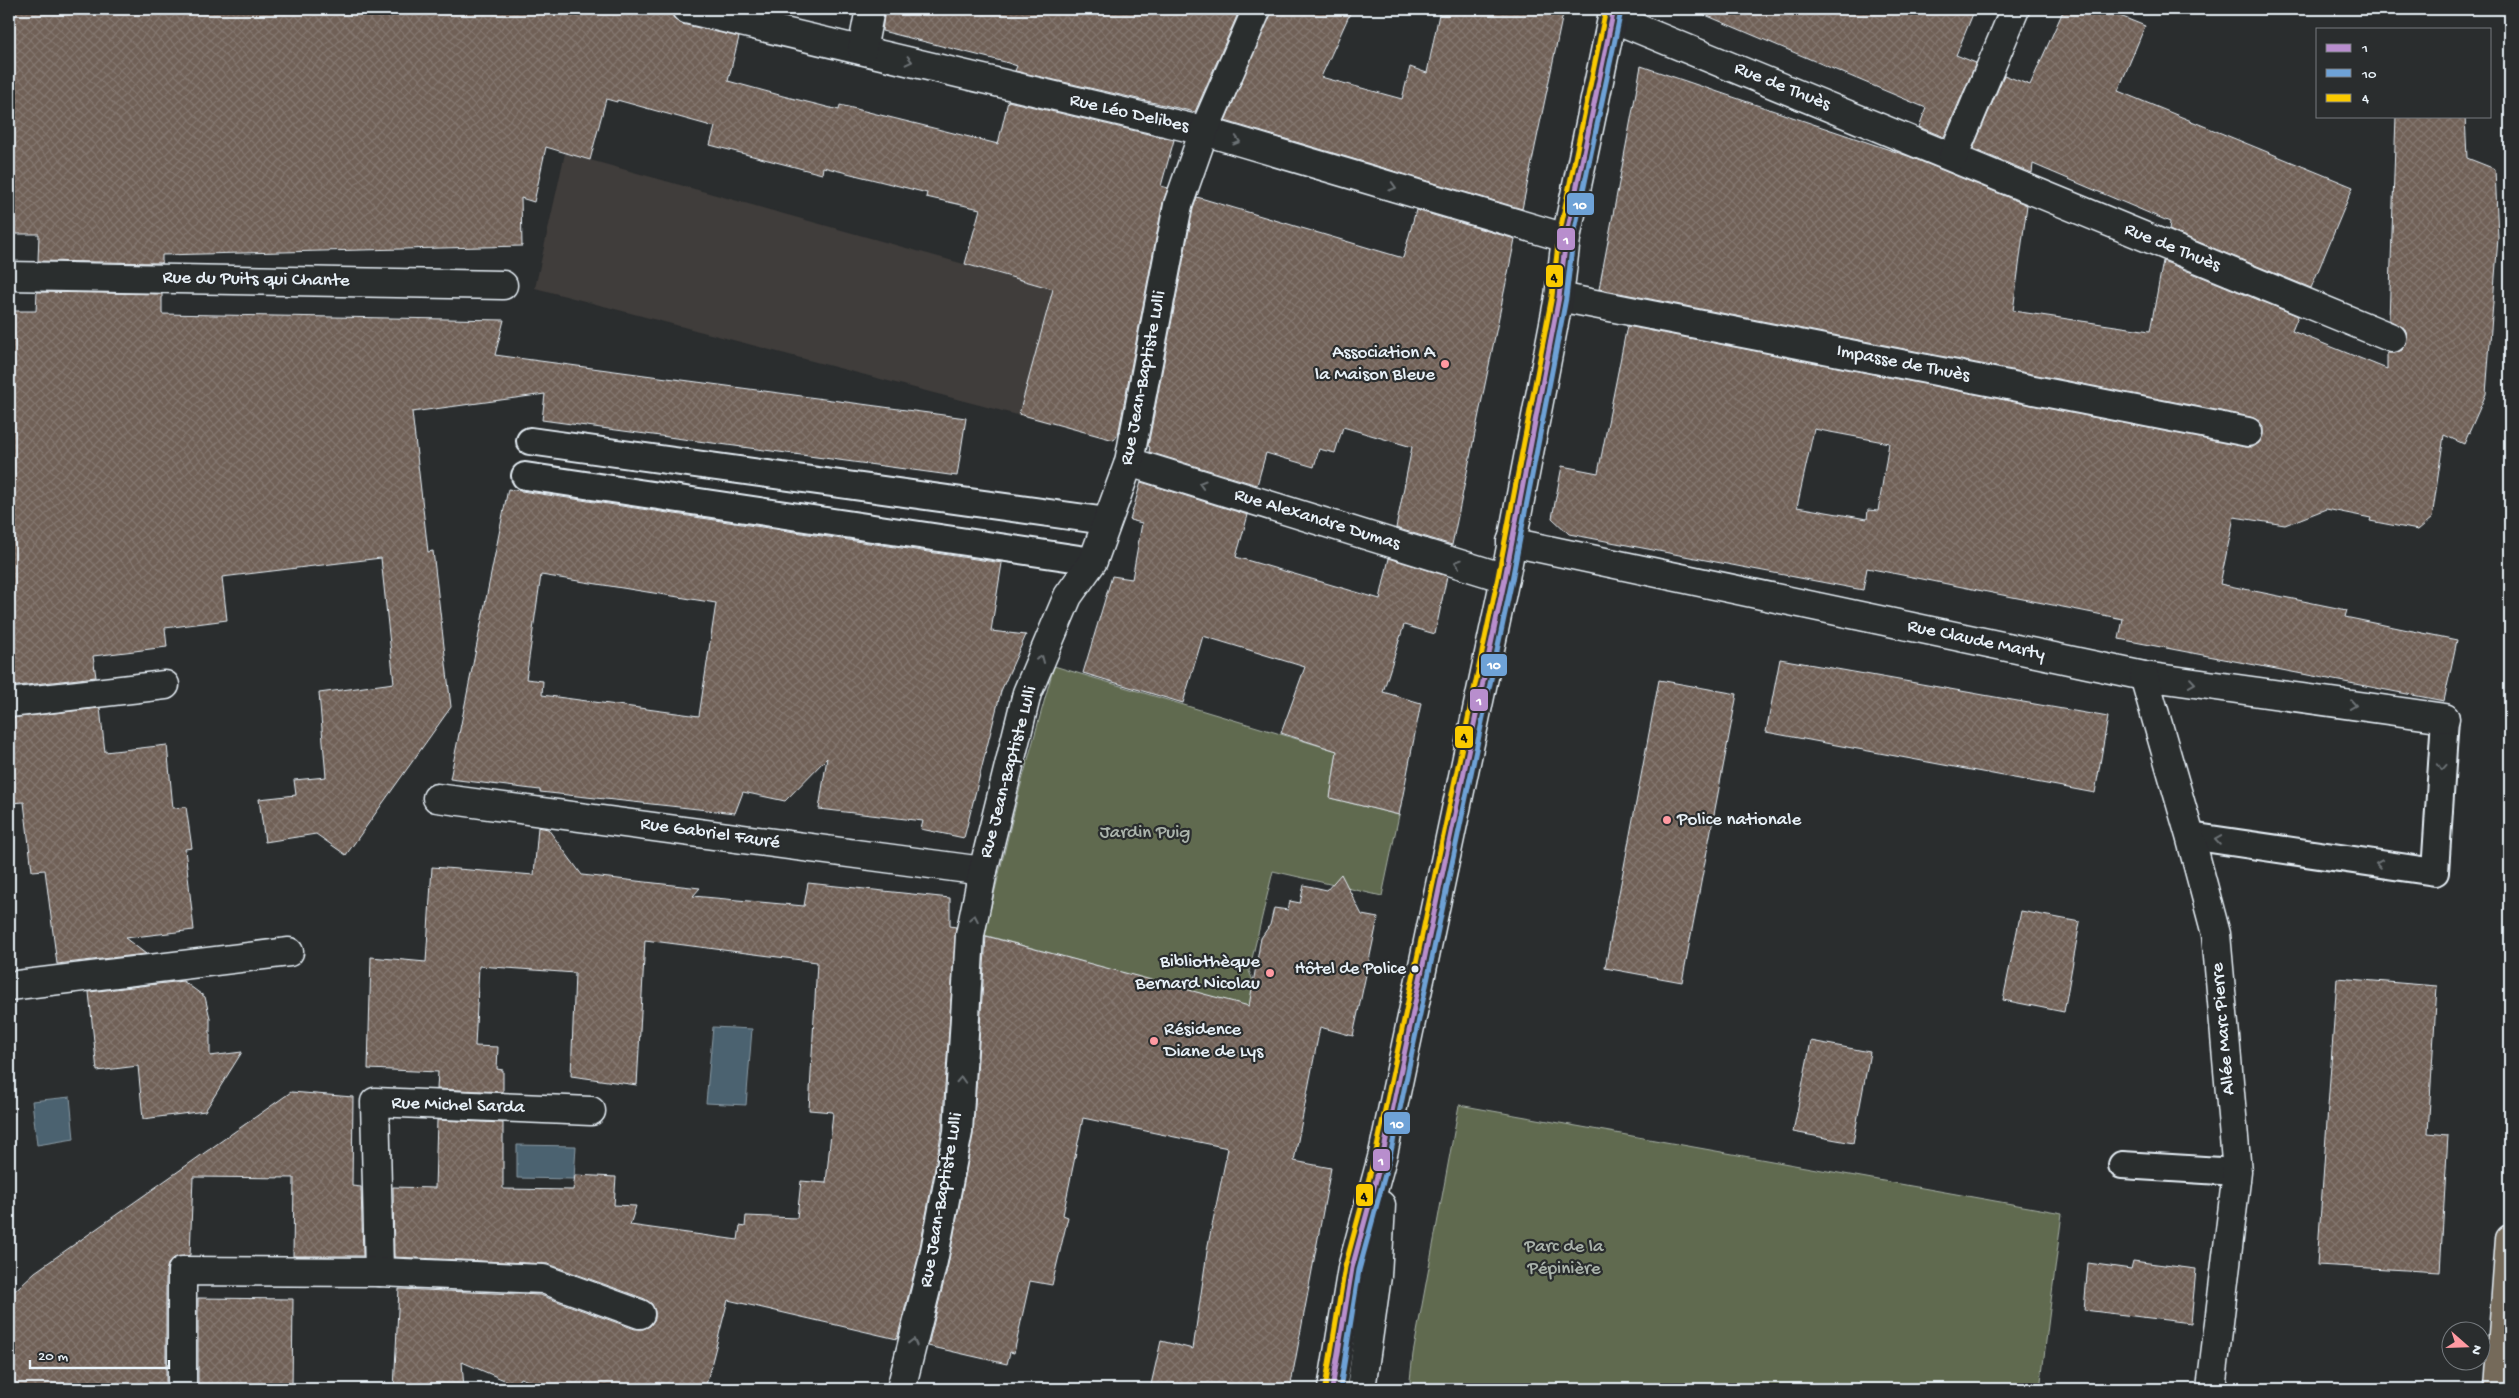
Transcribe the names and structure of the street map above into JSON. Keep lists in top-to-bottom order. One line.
{"streets":{"street":["Rue de Thuès","Rue Léo Delibes","Rue du Puits qui Chante","Impasse de Thuès","Rue Jean-Baptiste Lulli","Rue Alexandre Dumas","Rue Claude Marty","Rue Gabriel Fauré","Allée Marc Pierre","Rue Michel Sarda"]},"crossings":[["Rue Léo Delibes","Rue Jean-Baptiste Lulli"],["Rue Jean-Baptiste Lulli","Rue Alexandre Dumas"],["Rue Jean-Baptiste Lulli","Rue Gabriel Fauré"],["Rue Claude Marty","Allée Marc Pierre"]],"one_way":["Rue Léo Delibes","Rue Jean-Baptiste Lulli","Rue Alexandre Dumas"],"parks":["Jardin Puig","Parc de la Pépinière"],"places":["Association A la Maison Bleue","Police nationale","Hôtel de Police","Bibliothèque Bernard Nicolau","Résidence Diane de Lys"],"lines":["transit line 1","transit line 4","transit line 10"],"legend":["1","10","4"],"scale_bar":"20 m","north":"right"}
